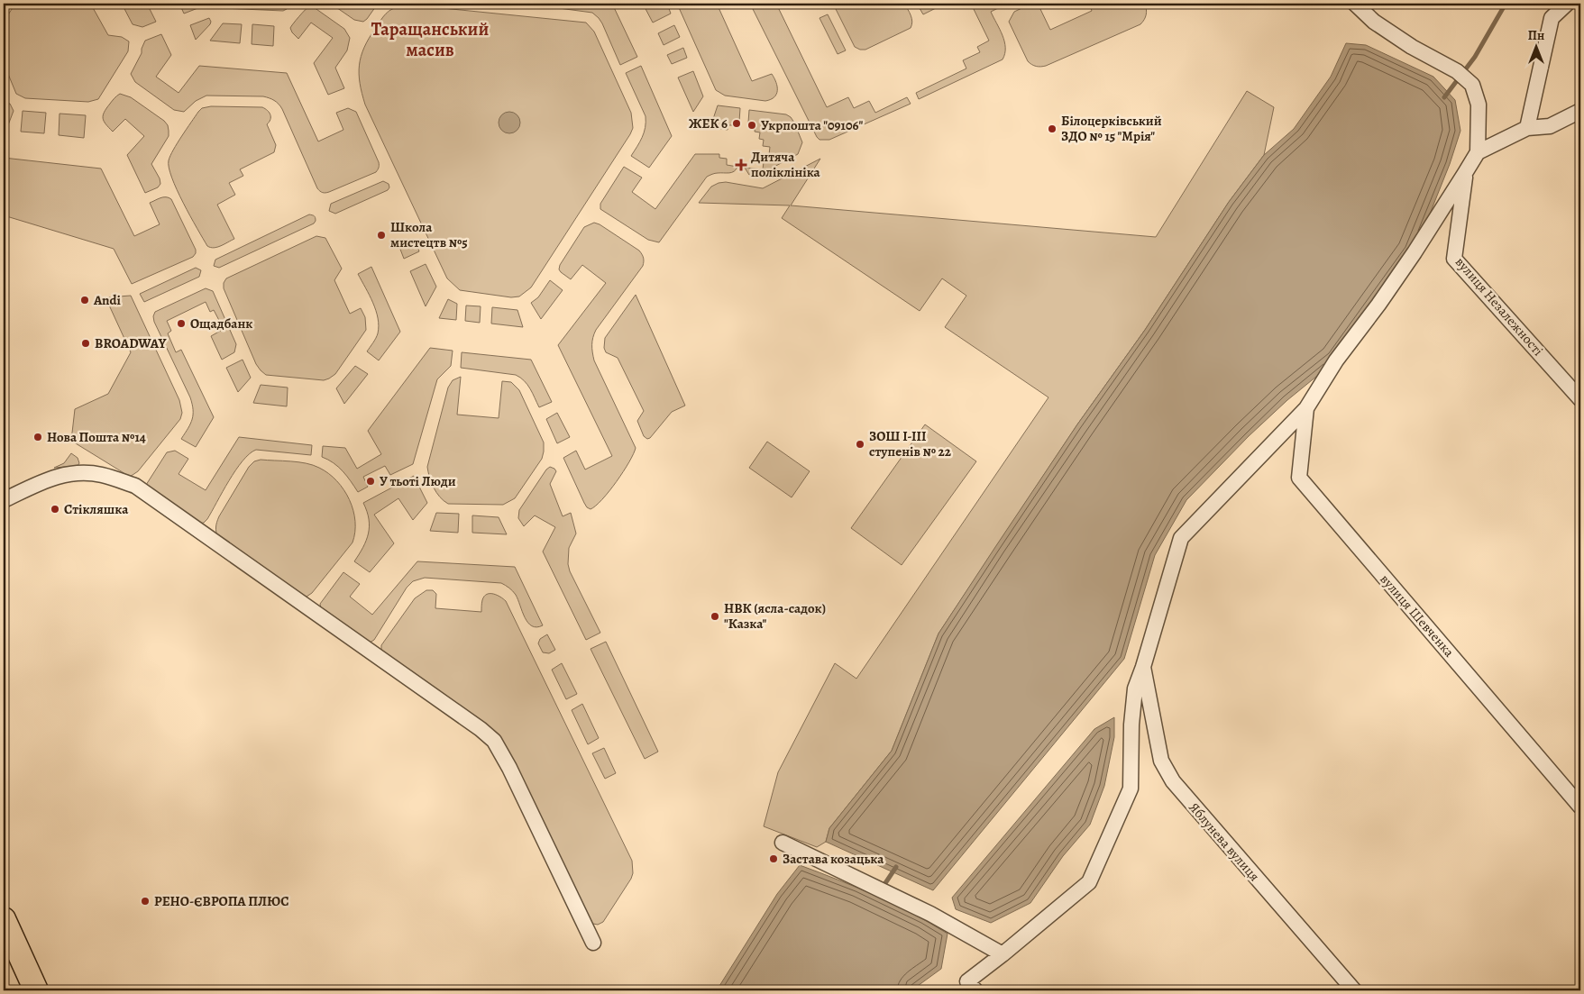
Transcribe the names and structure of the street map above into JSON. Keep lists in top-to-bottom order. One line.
{"streets":{"street":["вулиця Незалежності","вулиця Шевченка","Яблунева вулиця"]},"districts":["Таращанський масив"],"places":{"other":["ЖЕК 6","Укрпошта \"09106\"","Білоцерківський ЗДО № 15 \"Мрія\"","Школа мистецтв №5","Andi","Ощадбанк","BROADWAY","Нова Пошта №14","ЗОШ І-ІІІ ступенів № 22","У тьоті Люди","Стікляшка","НВК (ясла-садок) \"Казка\"","Застава козацька","РЕНО-ЄВРОПА ПЛЮС"],"health":["Дитяча поліклініка"]},"north":"top"}
